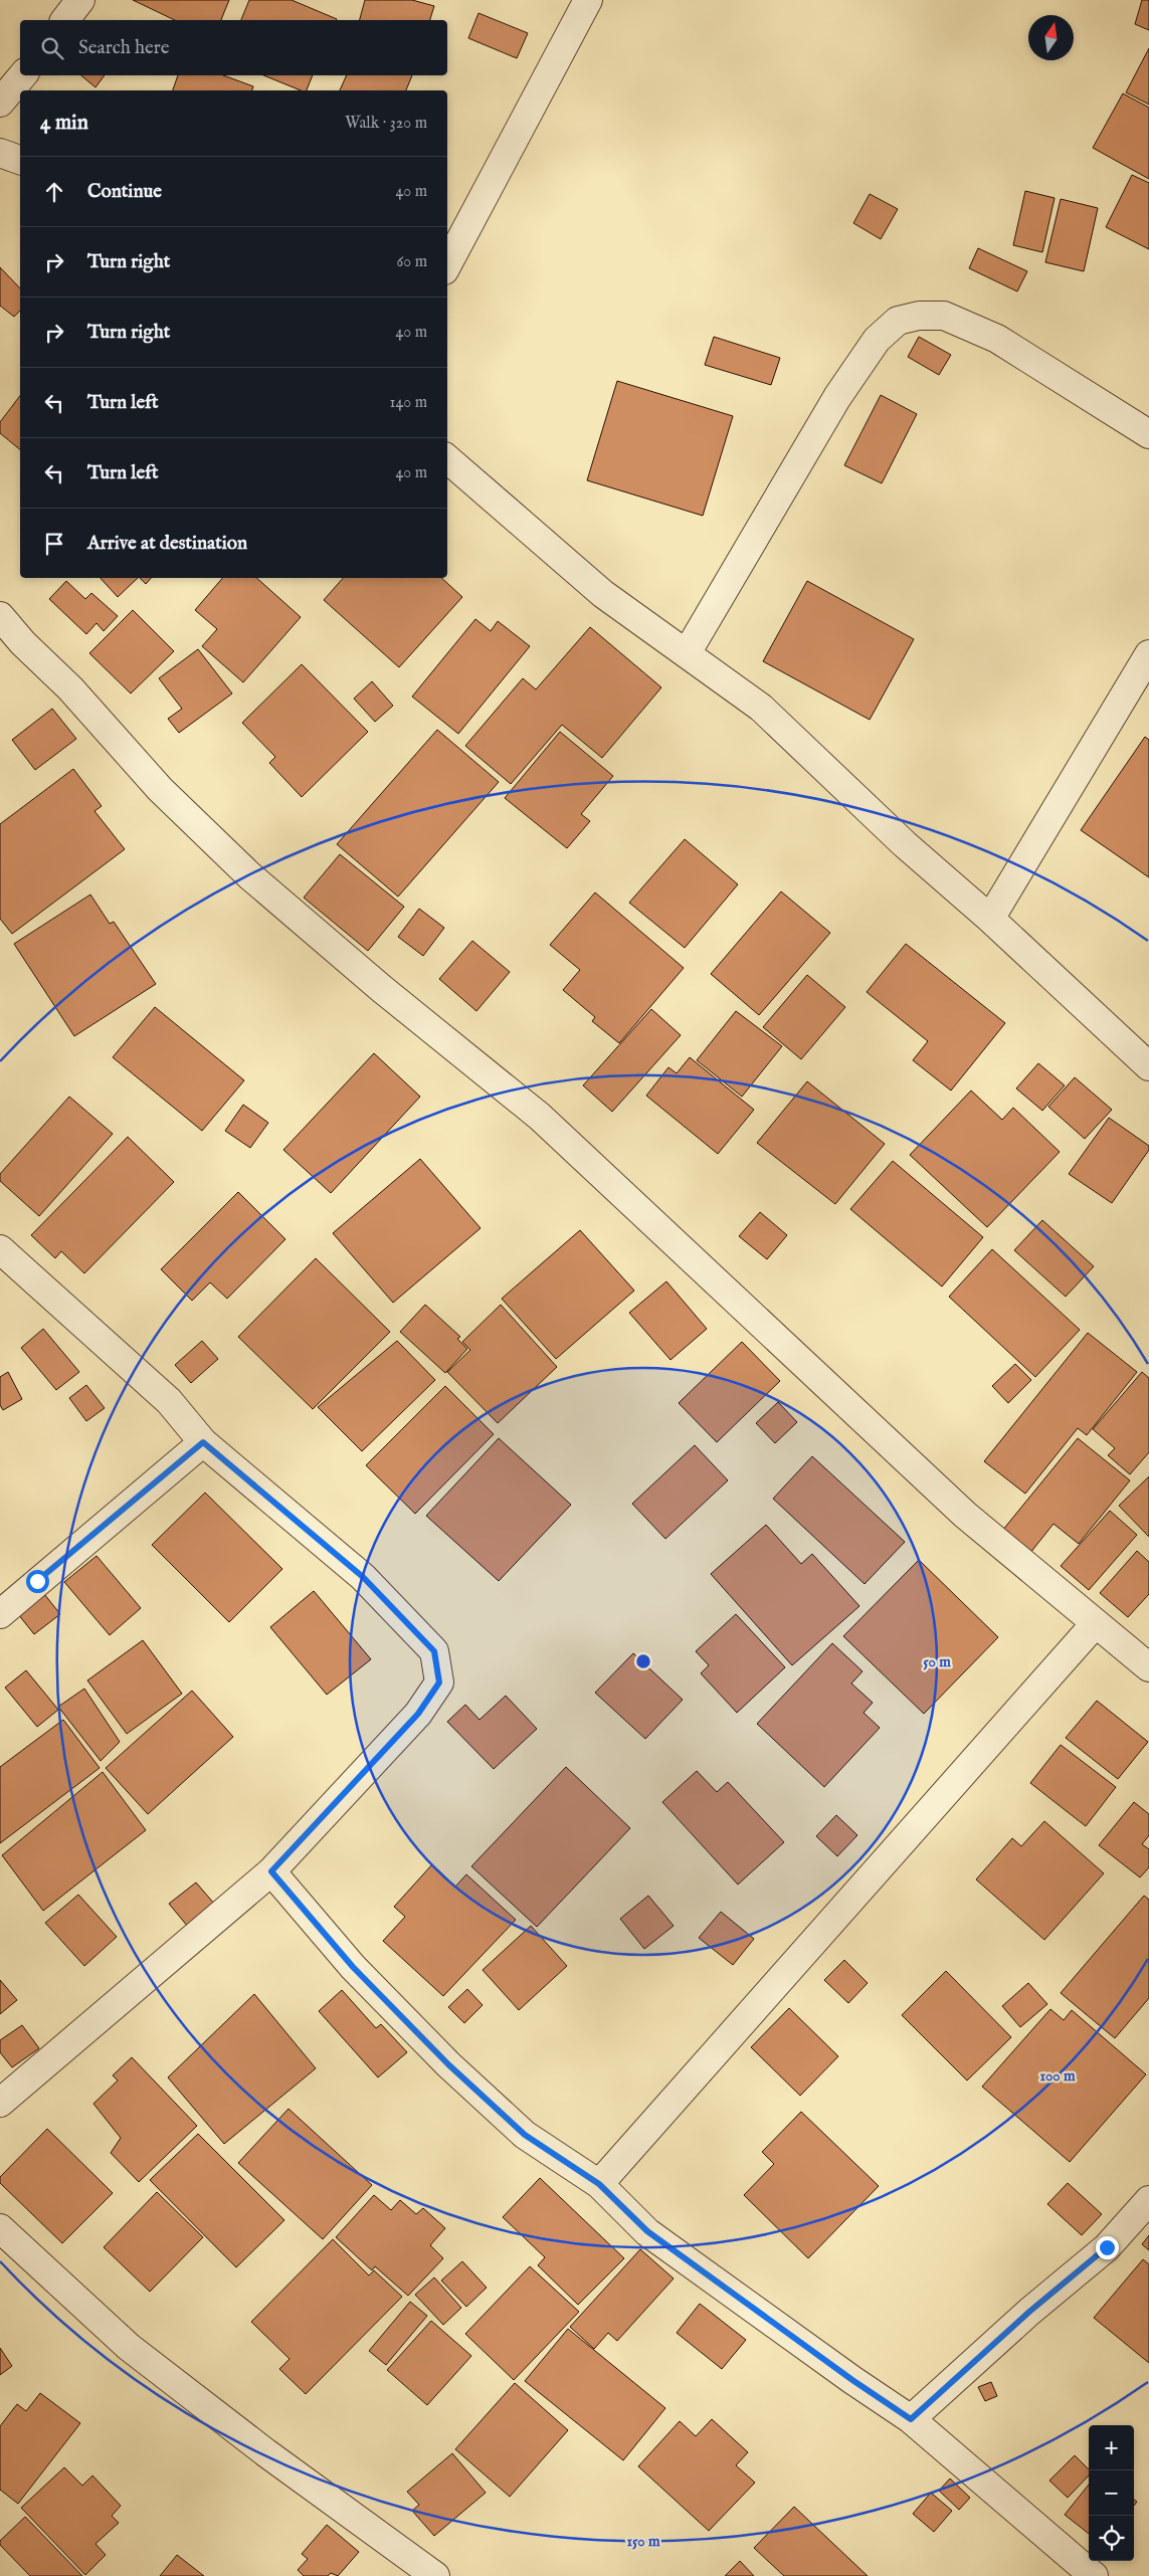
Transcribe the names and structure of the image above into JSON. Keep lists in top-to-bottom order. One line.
{"north":"top","page":{"search":"Search here","heading":["4 min","Walk · 320 m"],"list":[["Continue","40 m"],["Turn right","60 m"],["Turn right","40 m"],["Turn left","140 m"],["Turn left","40 m"],"Arrive at destination"],"map_buttons":["+","−"]},"rings":["50 m","100 m","150 m"]}
